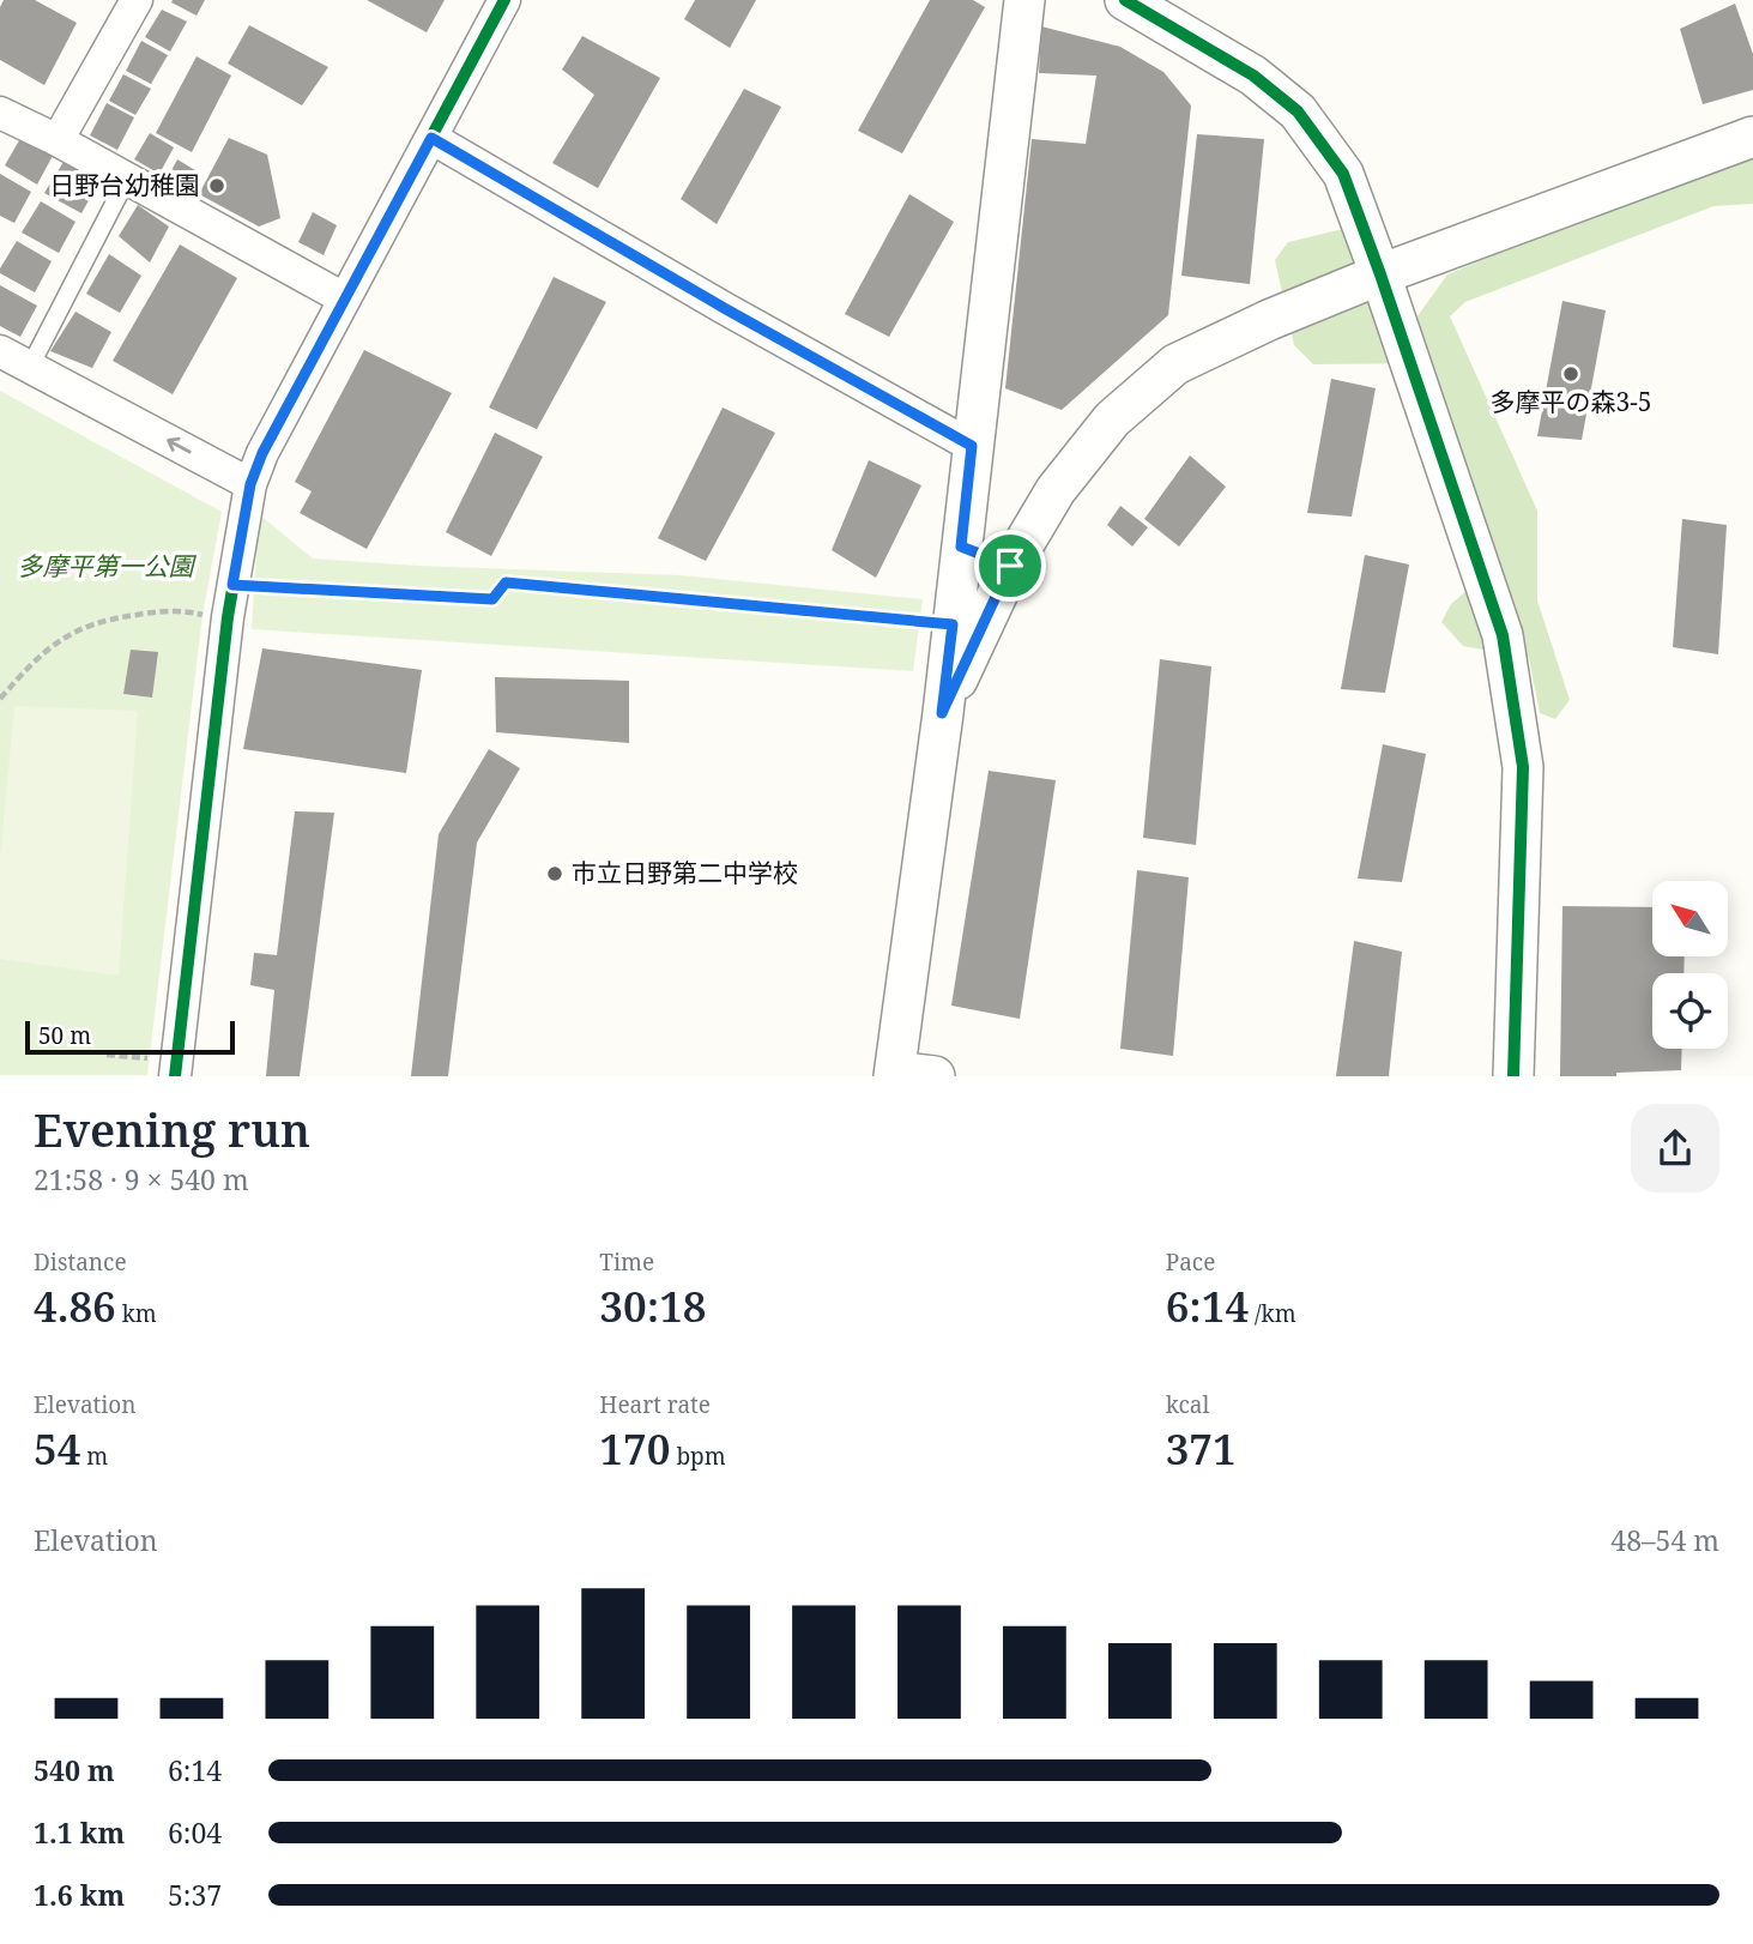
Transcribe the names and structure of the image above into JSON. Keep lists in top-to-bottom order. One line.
{"parks":["多摩平第一公園"],"places":["日野台幼稚園","多摩平の森3-5","市立日野第二中学校"],"scale_bar":"50 m","north":"top left","page":{"scale":"50 m","heading":["Evening run","21:58 · 9 × 540 m"],"stats":[["Distance","4.86 km"],["Time","30:18"],["Pace","6:14 /km"],["Elevation","54 m"],["Heart rate","170 bpm"],["kcal","371"]],"chart":["Elevation","48–54 m"],"list":[{"name":"540 m","note":"6:14"},{"name":"1.1 km","note":"6:04"},{"name":"1.6 km","note":"5:37"}]}}
